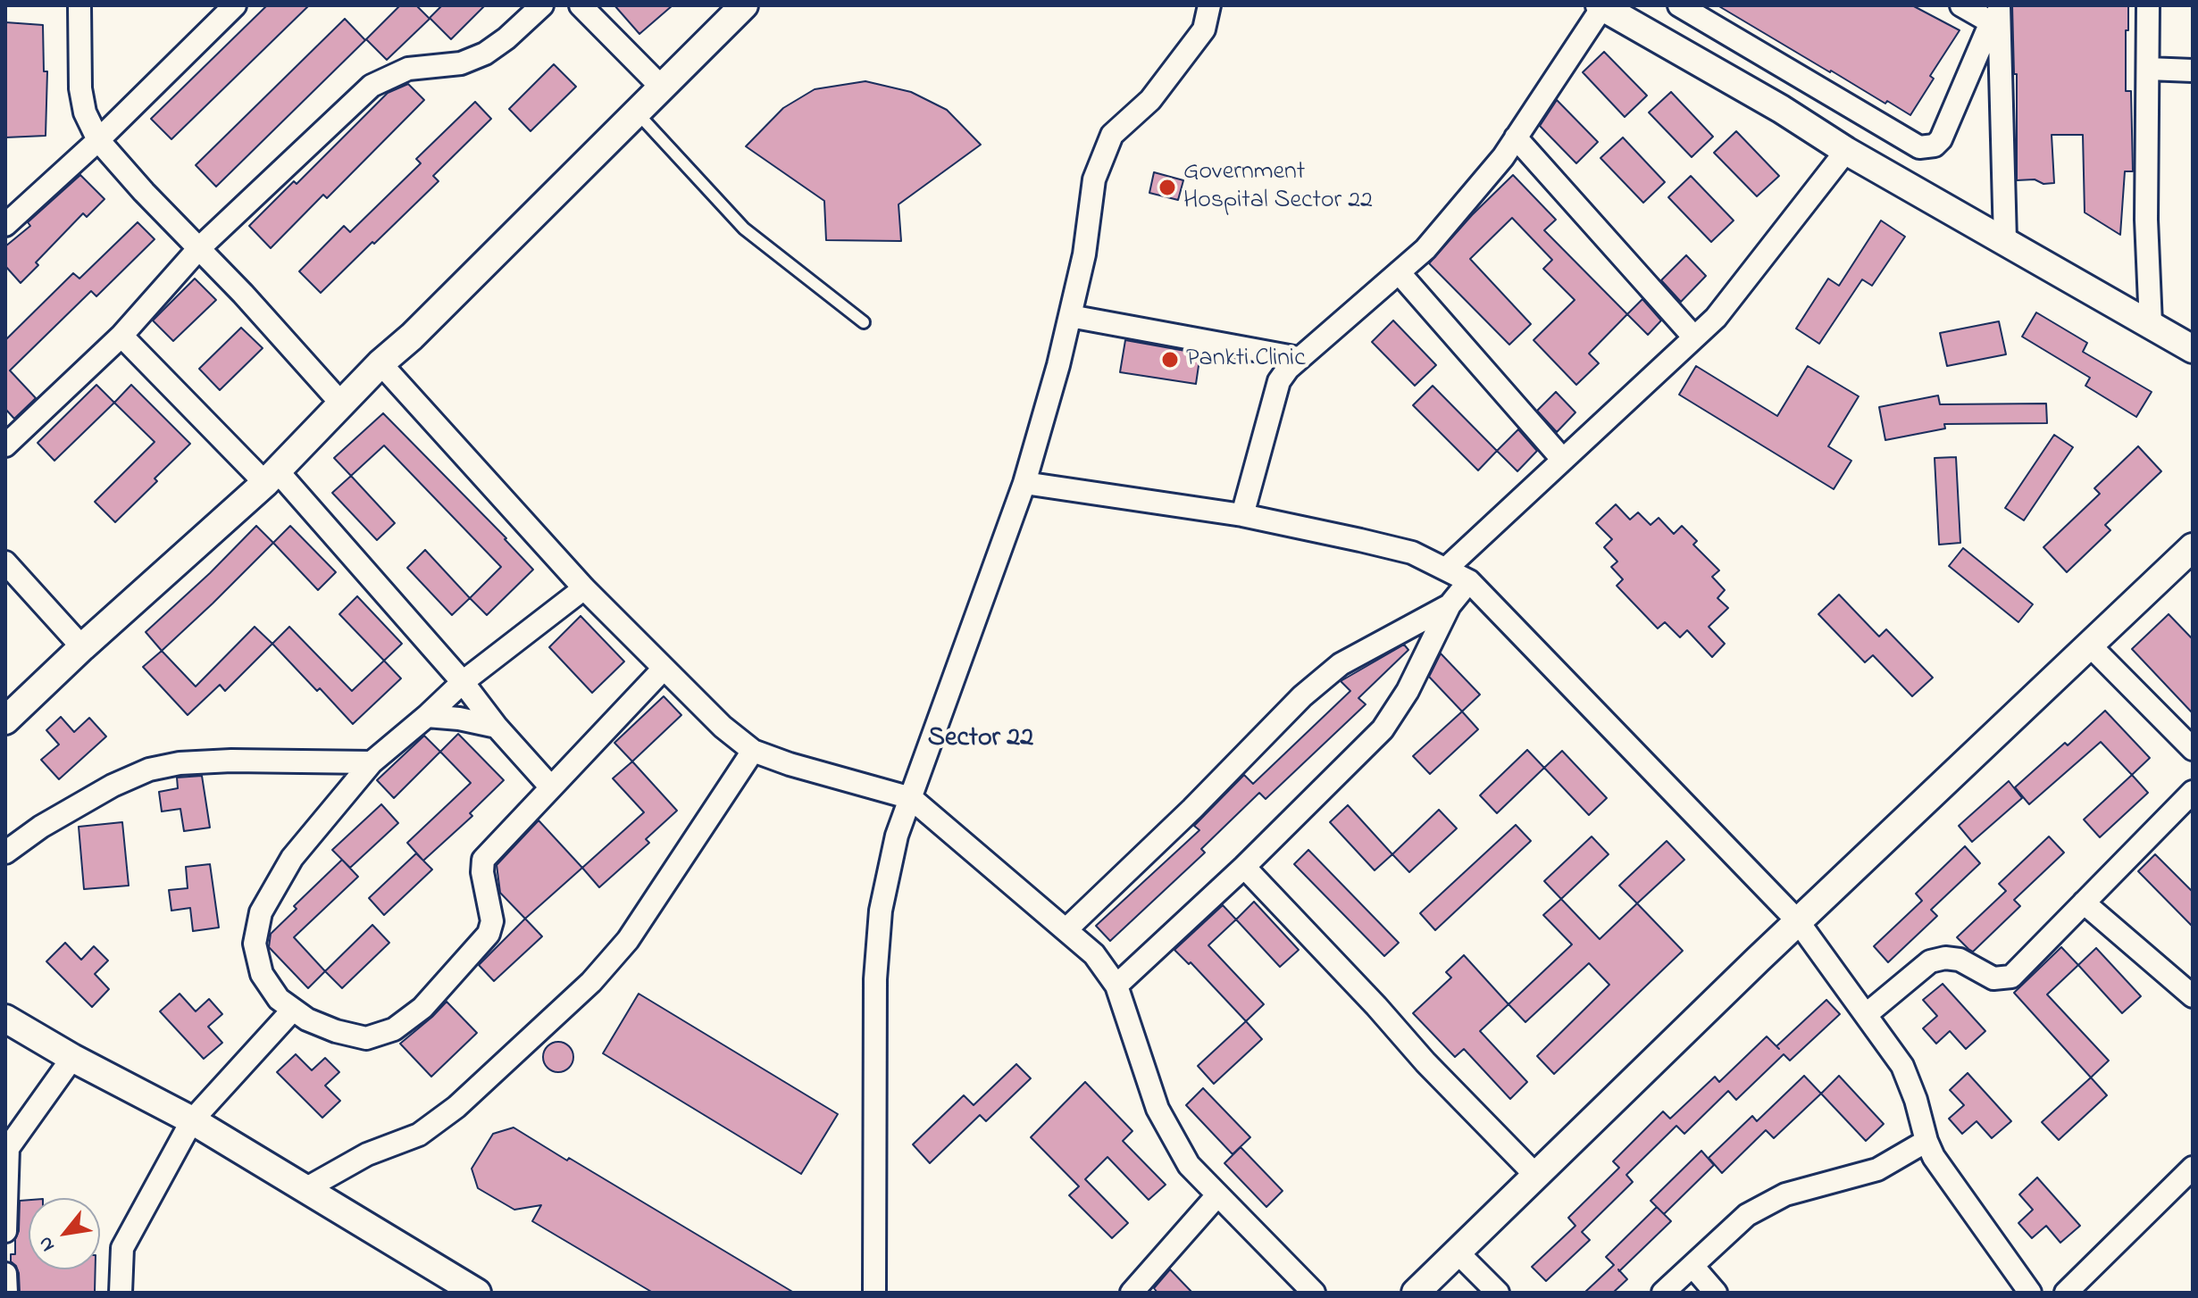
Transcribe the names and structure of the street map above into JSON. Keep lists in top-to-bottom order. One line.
{"districts":["Sector 22"],"places":["Government Hospital Sector 22","Pankti Clinic"],"north":"bottom left"}
